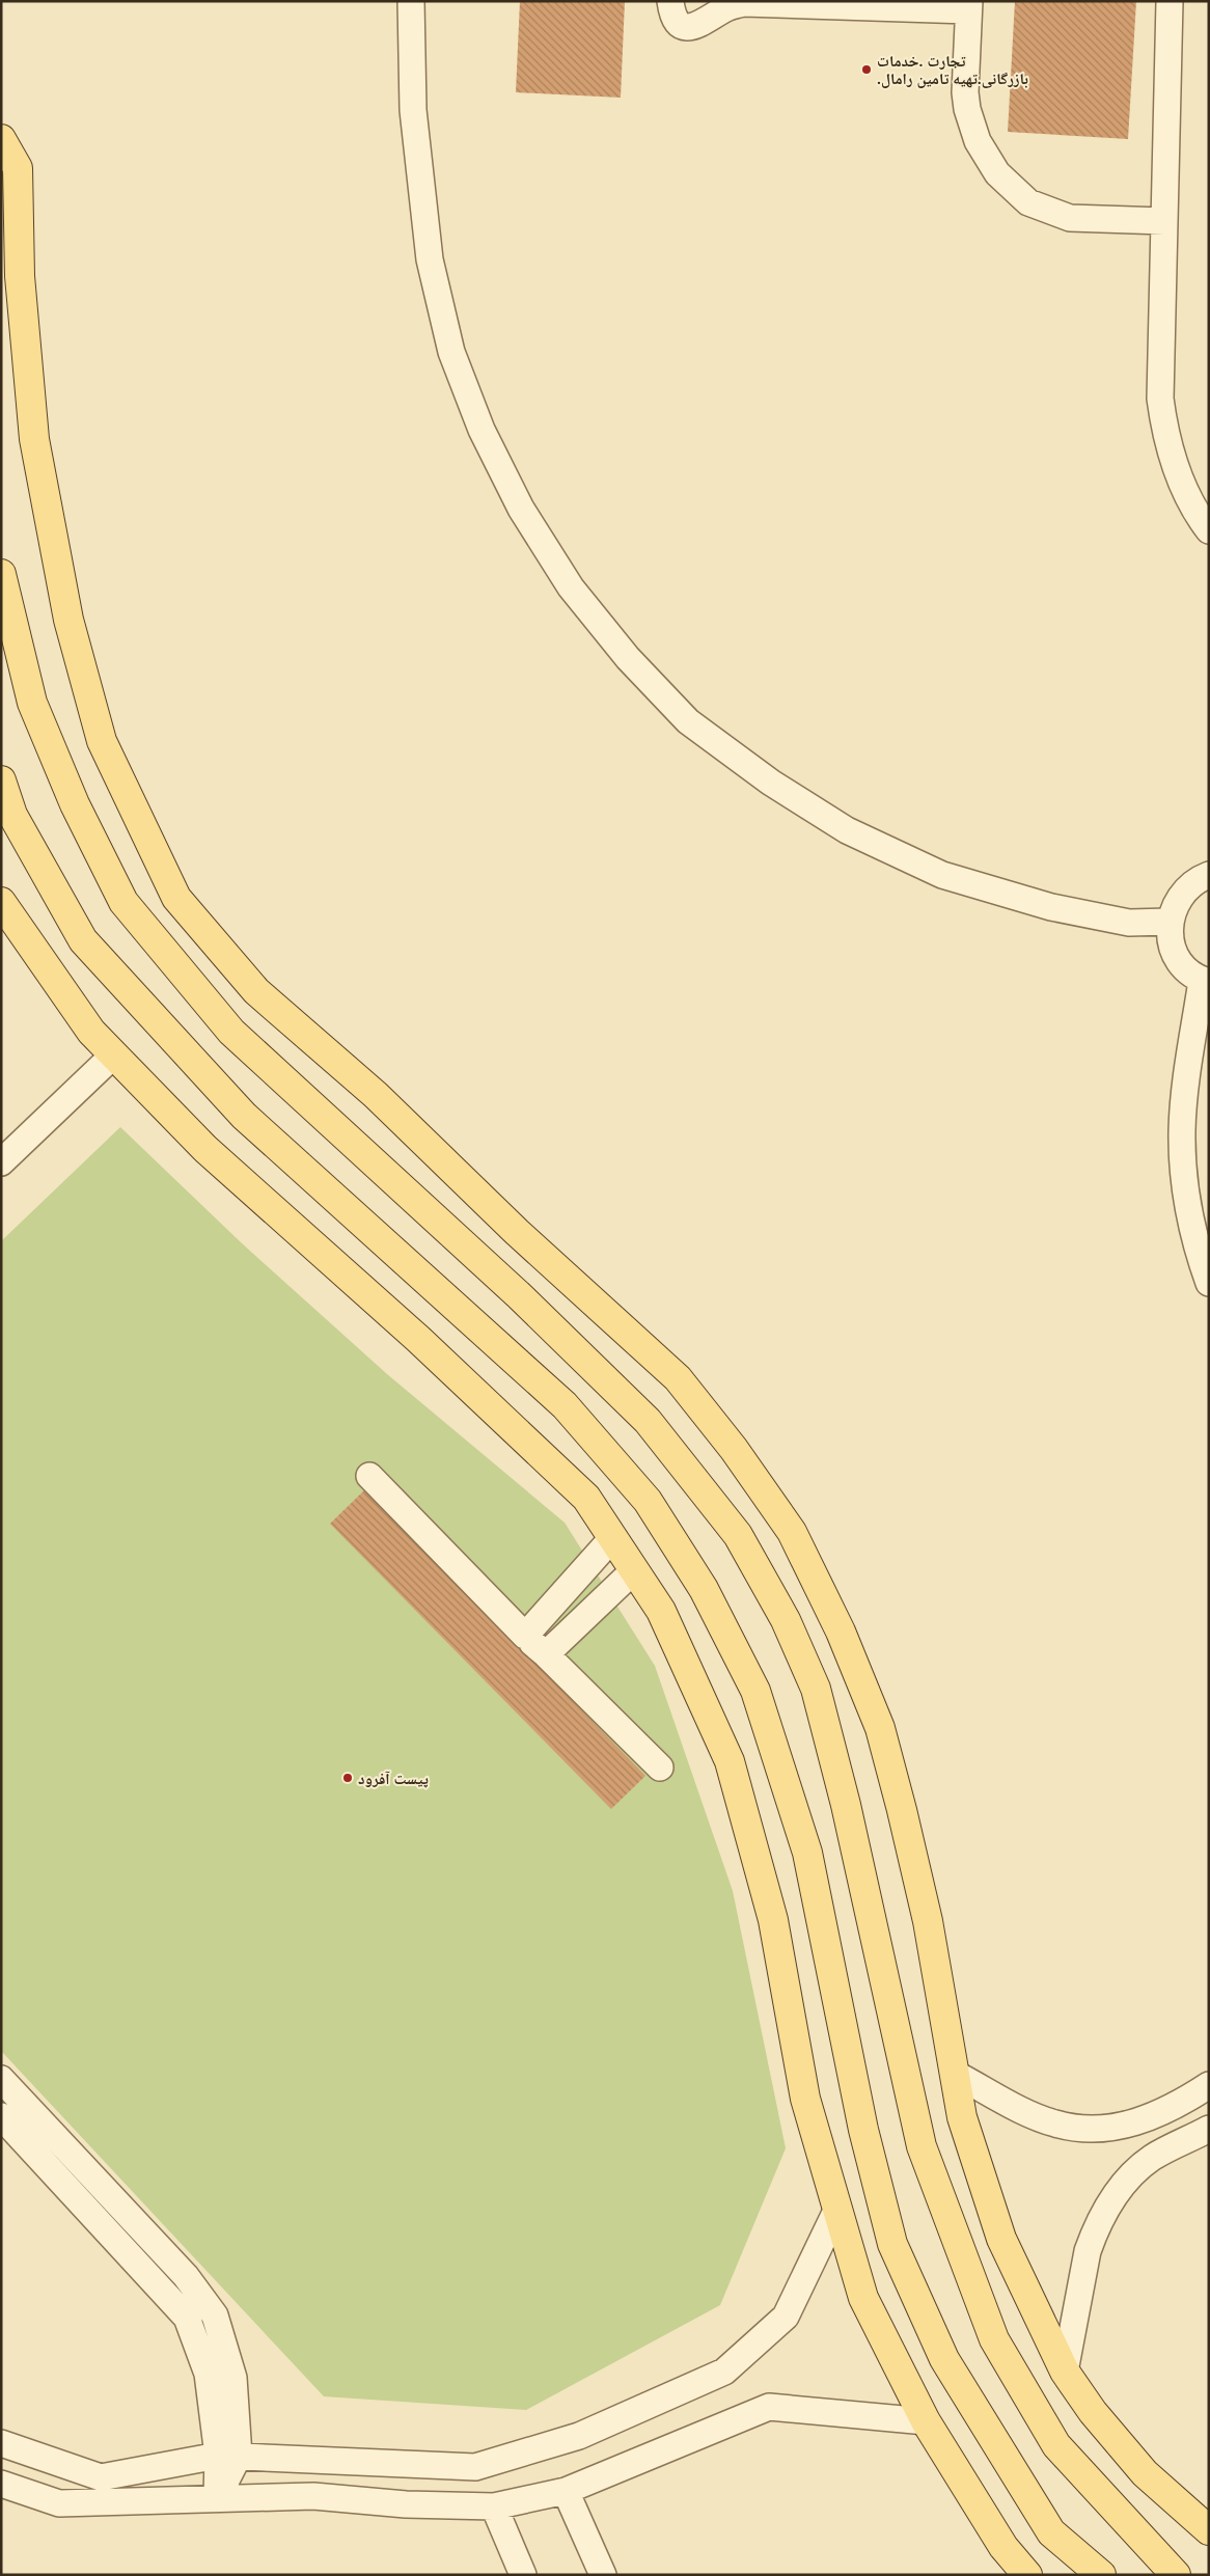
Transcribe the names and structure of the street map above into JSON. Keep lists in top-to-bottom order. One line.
{"places":["تجارت .خدمات .بازرگانی.تهیه تامین رامال","پیست آفرود"]}
